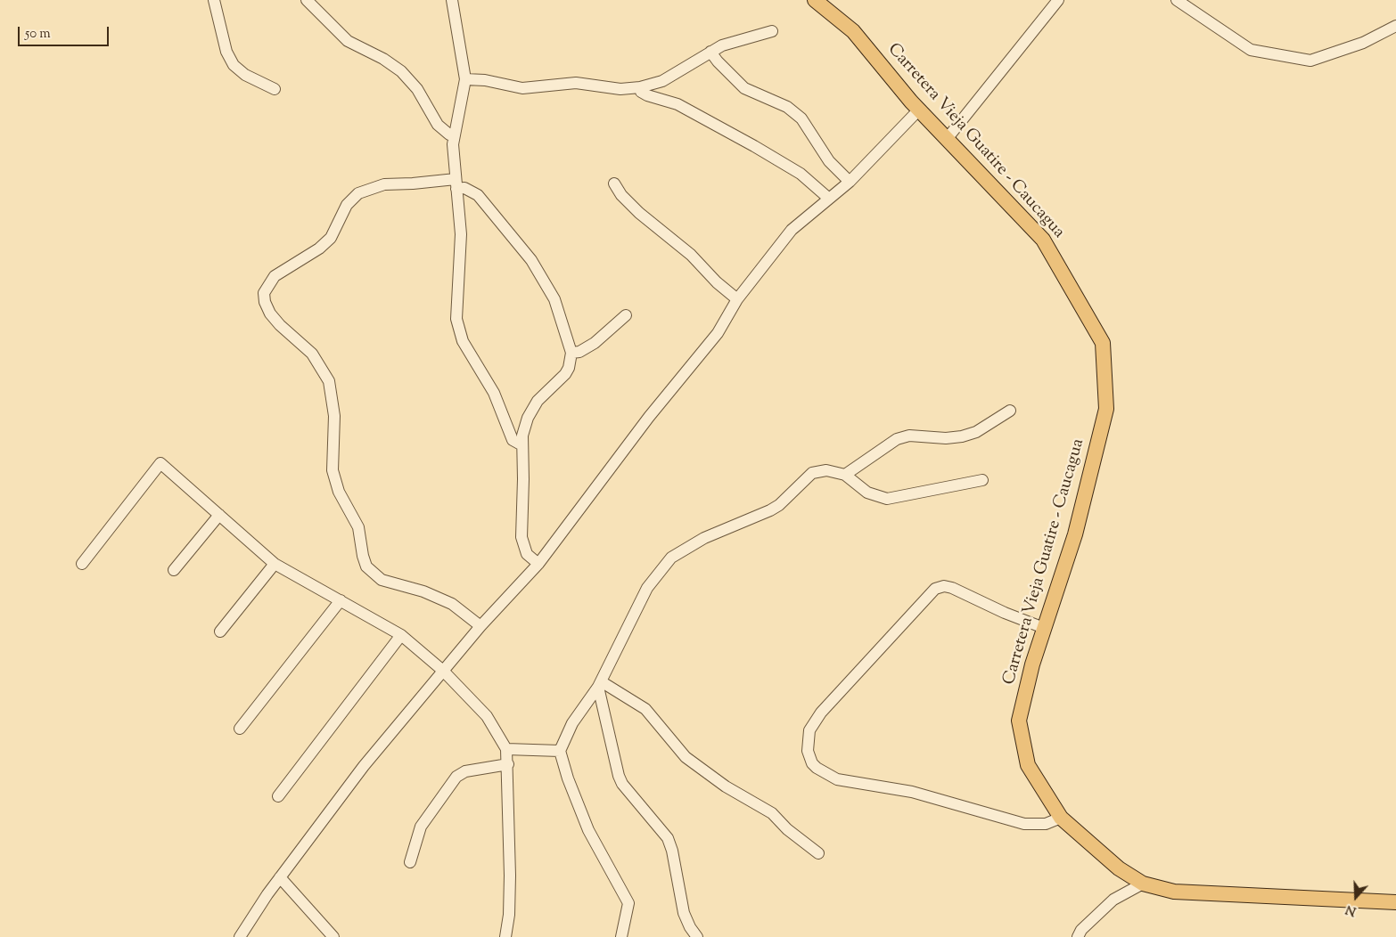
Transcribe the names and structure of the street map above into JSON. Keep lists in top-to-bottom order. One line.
{"streets":{"main road":["Carretera Vieja Guatire - Caucagua"]},"scale_bar":"50 m","north":"bottom"}
